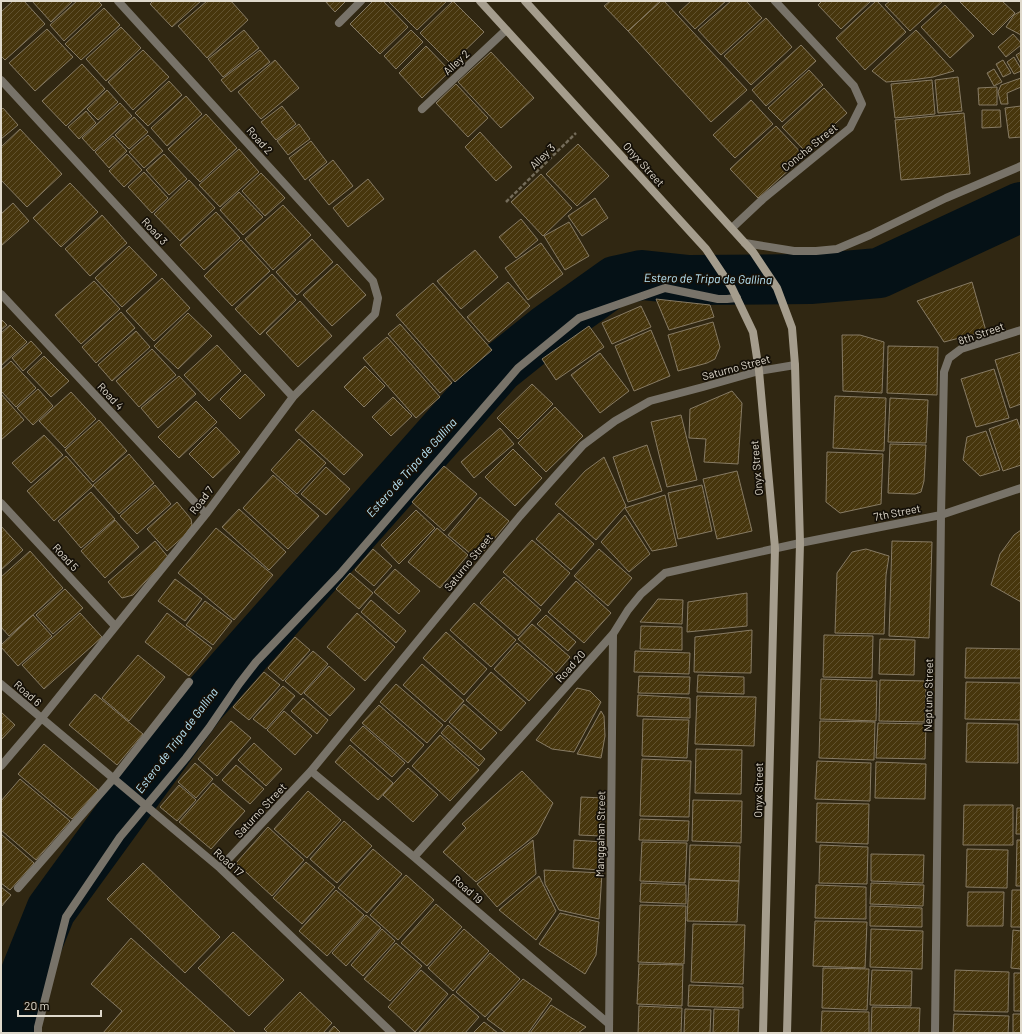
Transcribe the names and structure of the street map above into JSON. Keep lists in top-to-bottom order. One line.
{"streets":{"main road":["Onyx Street"],"street":["Alley 2","Road 2","Concha Street","Road 3","8th Street","Saturno Street","Road 4","Road 7","7th Street","Road 5","Road 20","Road 6","Neptuno Street","Manggahan Street","Road 17","Road 19"],"path":["Alley 3"]},"crossings":[["Alley 2","Onyx Street"],["Road 2","Road 7"],["Concha Street","Onyx Street"],["Alley 3","Onyx Street"],["Onyx Street","Saturno Street"],["Onyx Street","7th Street"],["Onyx Street","Road 20"],["Road 3","Road 7"],["8th Street","Neptuno Street"],["Saturno Street","Road 17"],["Saturno Street","Road 19"],["Road 4","Road 7"],["Road 7","Road 5"],["Road 7","Road 6"],["Road 7","Road 17"],["7th Street","Road 20"],["7th Street","Neptuno Street"],["Road 20","Manggahan Street"],["Road 20","Road 19"],["Road 6","Road 17"],["Manggahan Street","Road 19"]],"water":["Estero de Tripa de Gallina"],"scale_bar":"20 m"}
